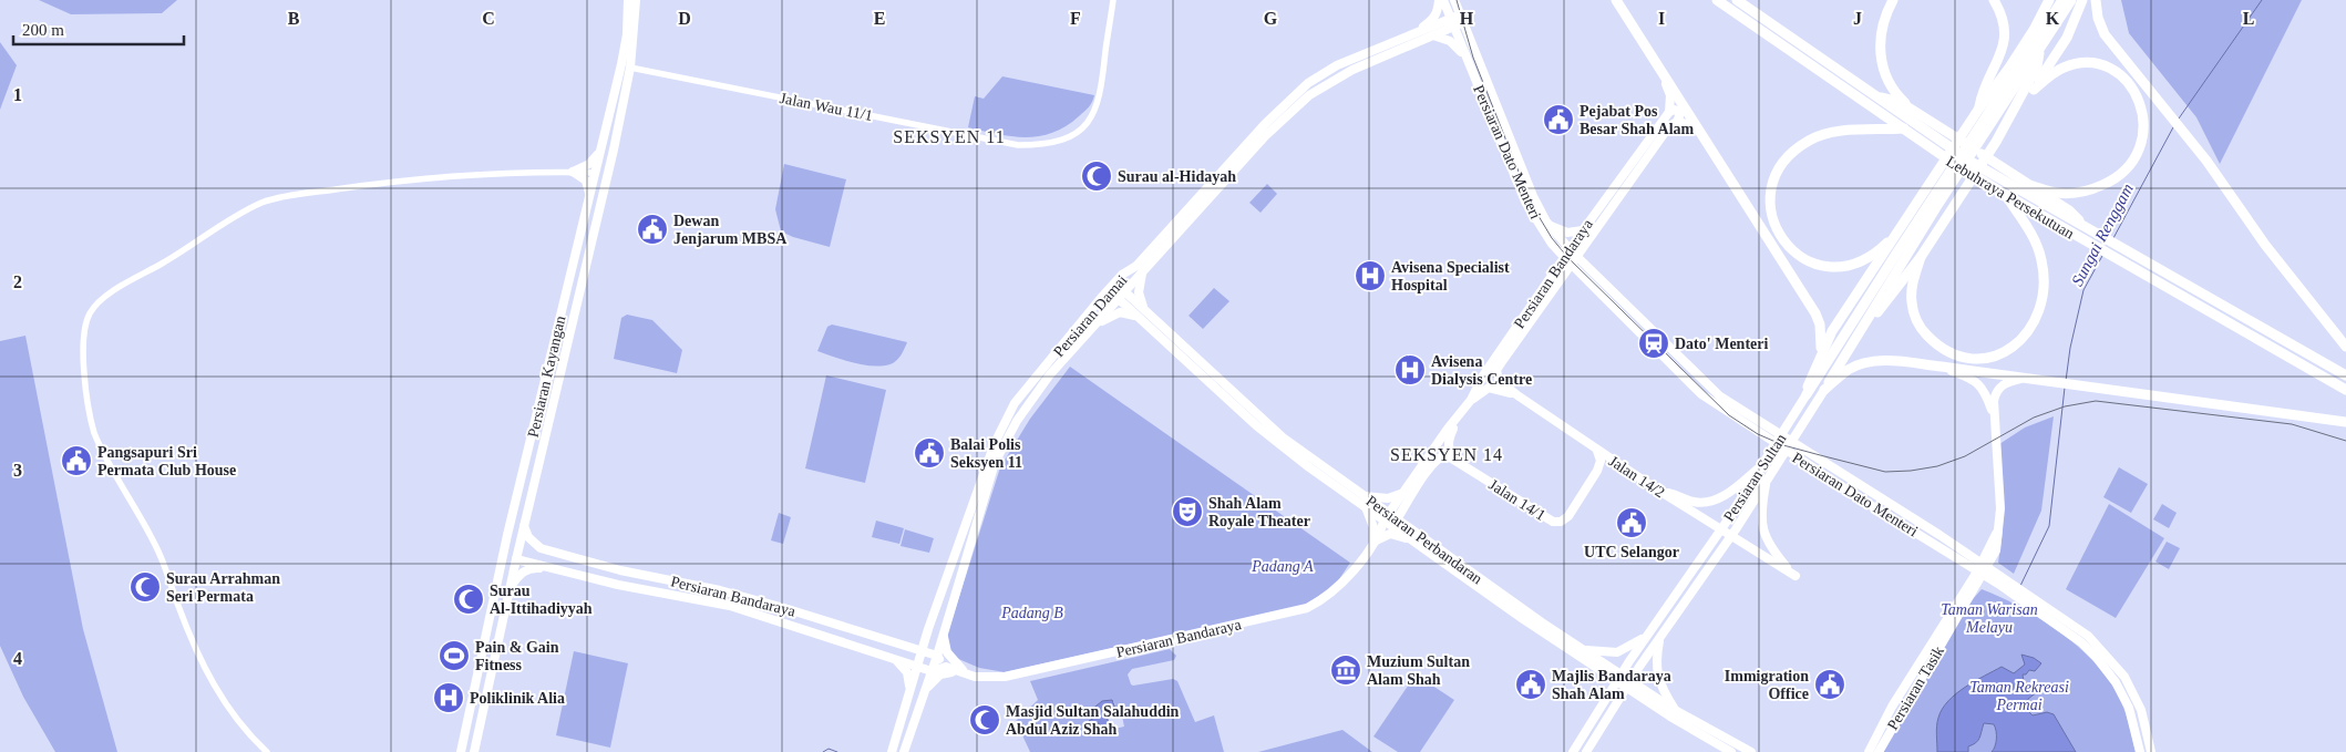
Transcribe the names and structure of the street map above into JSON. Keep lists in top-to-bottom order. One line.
{"streets":{"highway":["Lebuhraya Persekutuan","Persiaran Sultan"],"main road":["Persiaran Dato Menteri","Persiaran Bandaraya","Persiaran Damai","Persiaran Kayangan","Jalan 14/2","Jalan 14/1","Persiaran Perbandaran","Persiaran Tasik"],"street":["Jalan Wau 11/1"]},"crossings":[["Jalan Wau 11/1","Persiaran Kayangan"],["Persiaran Dato Menteri","Persiaran Bandaraya"],["Persiaran Dato Menteri","Persiaran Damai"],["Persiaran Dato Menteri","Persiaran Tasik"],["Persiaran Bandaraya","Persiaran Damai"],["Persiaran Bandaraya","Persiaran Kayangan"],["Persiaran Bandaraya","Jalan 14/2"],["Persiaran Bandaraya","Jalan 14/1"],["Persiaran Bandaraya","Persiaran Perbandaran"],["Persiaran Damai","Persiaran Perbandaran"],["Jalan 14/2","Persiaran Sultan"],["Jalan 14/2","Jalan 14/1"]],"districts":["SEKSYEN 11","SEKSYEN 14"],"water":["Sungai Renggam"],"parks":["Padang A","Taman Warisan Melayu","Padang B","Taman Rekreasi Permai"],"places":{"public building":["Pejabat Pos Besar Shah Alam","Dewan Jenjarum MBSA","Balai Polis Seksyen 11","Pangsapuri Sri Permata Club House","UTC Selangor","Majlis Bandaraya Shah Alam","Immigration Office"],"mosque":["Surau al-Hidayah","Surau Arrahman Seri Permata","Surau Al-Ittihadiyyah","Masjid Sultan Salahuddin Abdul Aziz Shah"],"hospital":["Avisena Specialist Hospital","Avisena Dialysis Centre","Poliklinik Alia"],"station":["Dato' Menteri"],"theatre":["Shah Alam Royale Theater"],"sports":["Pain & Gain Fitness"],"museum":["Muzium Sultan Alam Shah"]},"scale_bar":"200 m","grid":{"columns":["B","C","D","E","F","G","H","I","J","K","L"],"rows":["1","2","3","4"]}}
